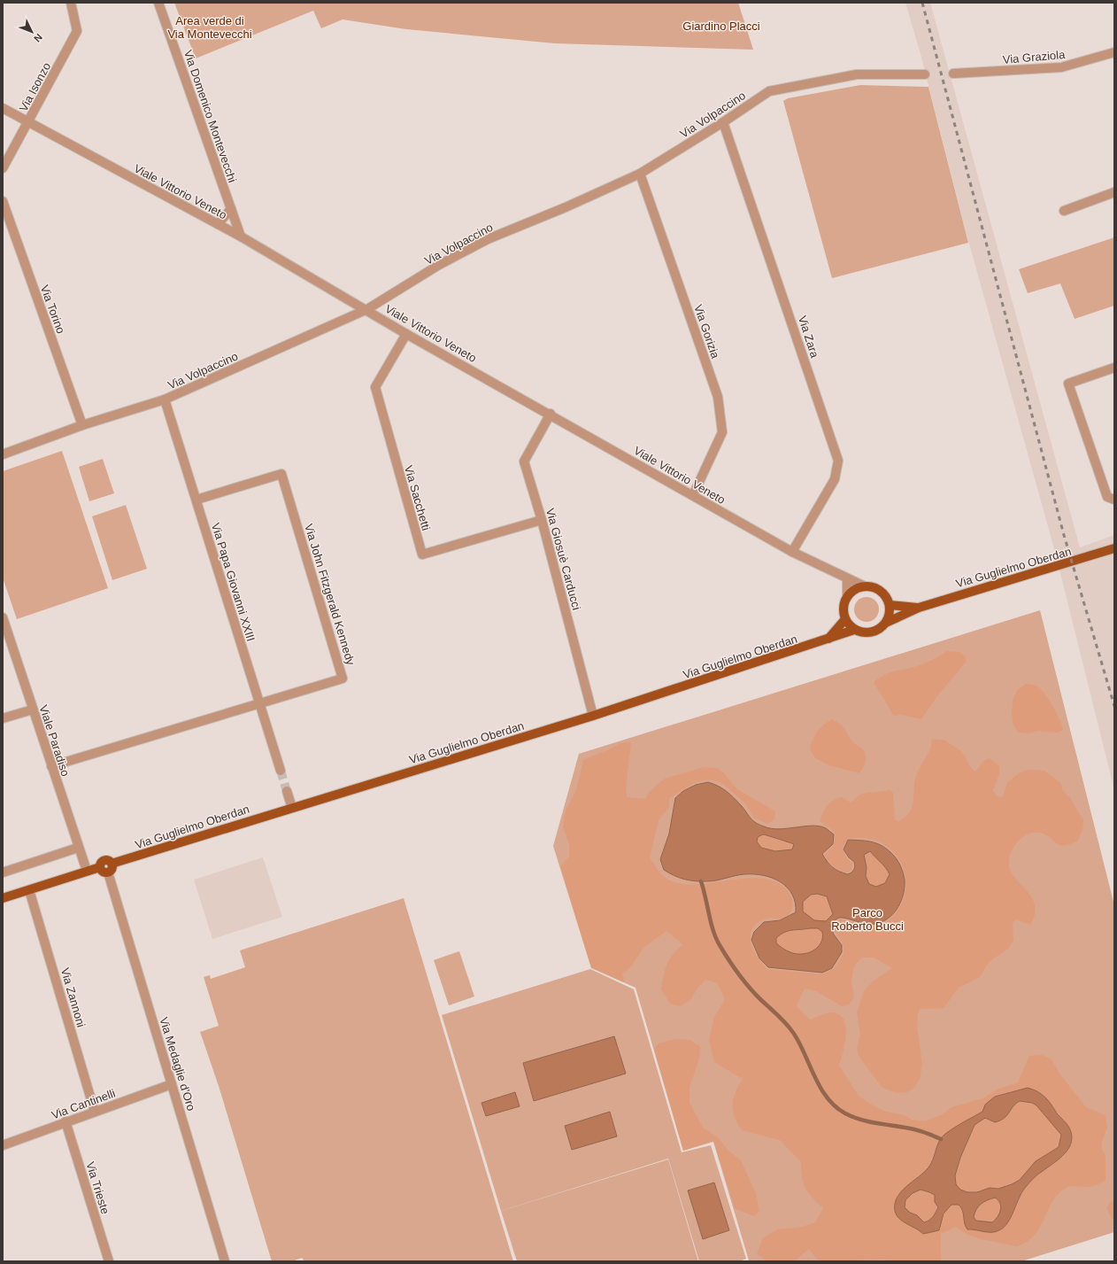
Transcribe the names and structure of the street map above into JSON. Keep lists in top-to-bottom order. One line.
{"streets":{"main road":["Via Guglielmo Oberdan"],"street":["Via Graziola","Via Isonzo","Via Volpaccino","Via Domenico Montevecchi","Viale Vittorio Veneto","Via Torino","Via Gorizia","Via Zara","Via Sacchetti","Via Giosuè Carducci","Via Papa Giovanni XXIII","Via John Fitzgerald Kennedy","Viale Paradiso","Via Zannoni","Via Medaglie d'Oro","Via Cantinelli","Via Trieste"]},"crossings":[["Via Isonzo","Viale Vittorio Veneto"],["Via Volpaccino","Viale Vittorio Veneto"],["Via Volpaccino","Via Torino"],["Via Volpaccino","Via Gorizia"],["Via Volpaccino","Via Zara"],["Via Volpaccino","Via Papa Giovanni XXIII"],["Via Domenico Montevecchi","Viale Vittorio Veneto"],["Viale Vittorio Veneto","Via Gorizia"],["Viale Vittorio Veneto","Via Zara"],["Viale Vittorio Veneto","Via Sacchetti"],["Viale Vittorio Veneto","Via Giosuè Carducci"],["Viale Vittorio Veneto","Via Guglielmo Oberdan"],["Via Sacchetti","Via Giosuè Carducci"],["Via Giosuè Carducci","Via Guglielmo Oberdan"],["Via Guglielmo Oberdan","Viale Paradiso"],["Via Guglielmo Oberdan","Via Zannoni"],["Via Guglielmo Oberdan","Via Medaglie d'Oro"],["Via Papa Giovanni XXIII","Via John Fitzgerald Kennedy"],["Via John Fitzgerald Kennedy","Viale Paradiso"],["Via Zannoni","Via Cantinelli"],["Via Medaglie d'Oro","Via Cantinelli"],["Via Cantinelli","Via Trieste"]],"parks":["Area verde di Via Montevecchi","Giardino Placci","Parco Roberto Bucci"],"north":"bottom right"}
